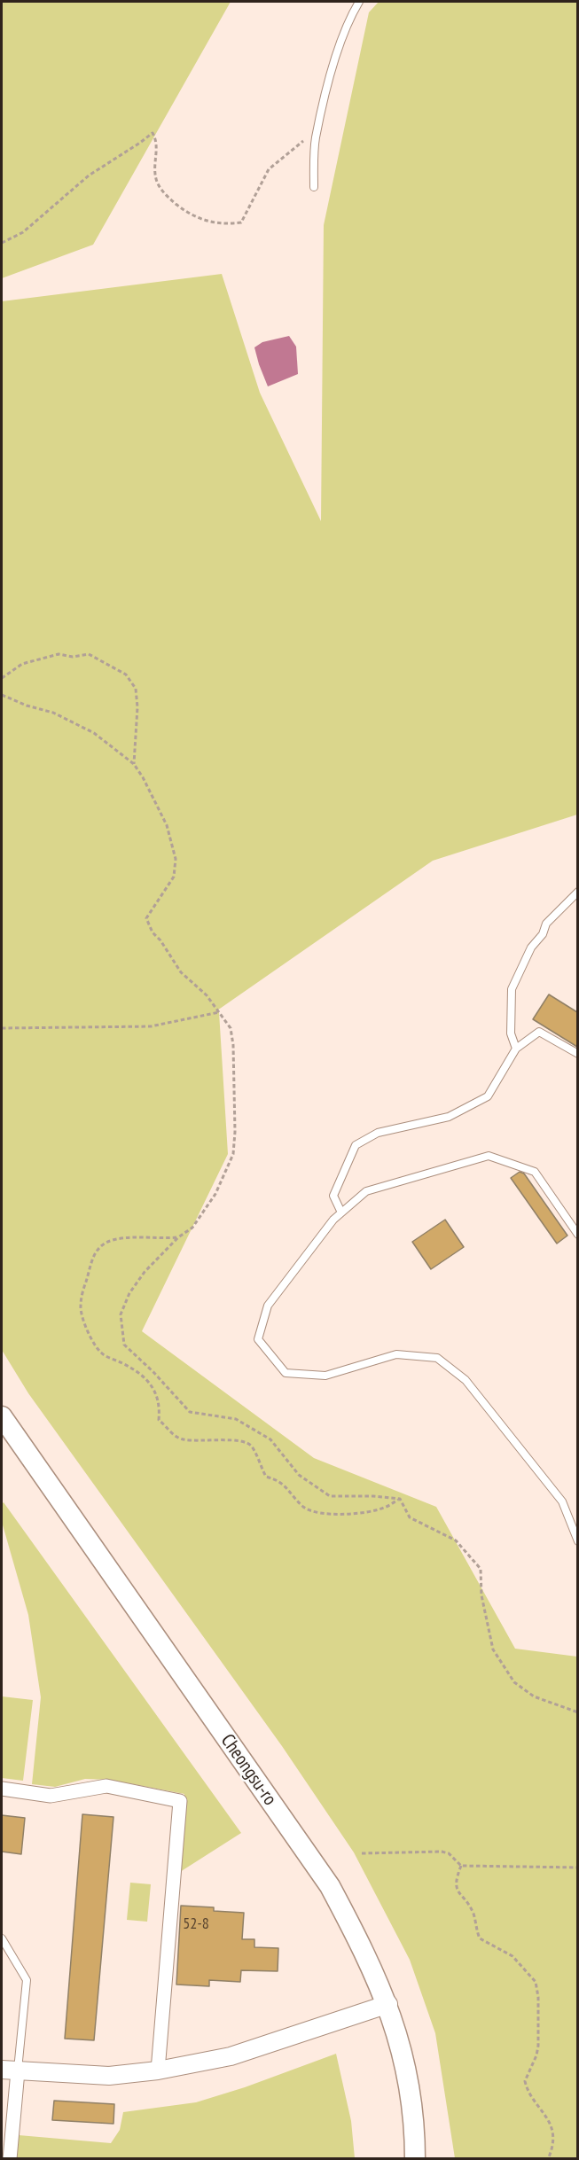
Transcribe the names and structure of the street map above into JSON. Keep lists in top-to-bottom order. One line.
{"streets":{"main road":["Cheongsu-ro"]},"house_numbers":["52-8"]}
